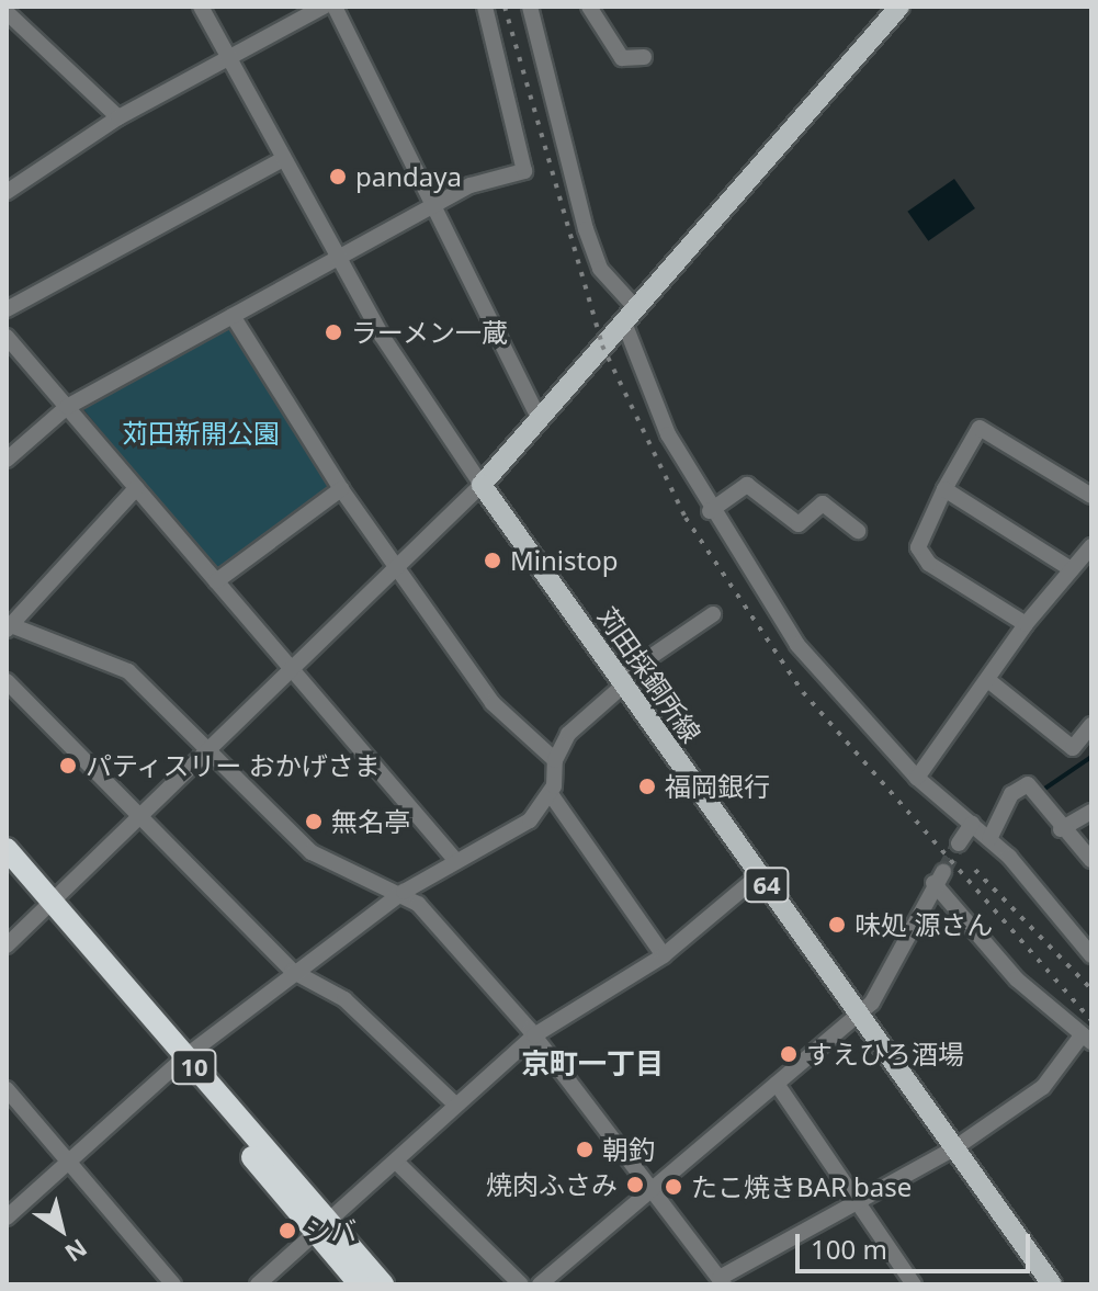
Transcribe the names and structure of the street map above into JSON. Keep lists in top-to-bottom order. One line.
{"streets":{"highway":["10"],"main road":["苅田採銅所線","64"]},"districts":["京町一丁目"],"parks":["苅田新開公園"],"places":["pandaya","ラーメン一蔵","Ministop","パティスリー おかげさま","福岡銀行","無名亭","味処 源さん","すえひろ酒場","朝釣","焼肉ふさみ","たこ焼きBAR base","シバ"],"scale_bar":"100 m","north":"bottom right"}
